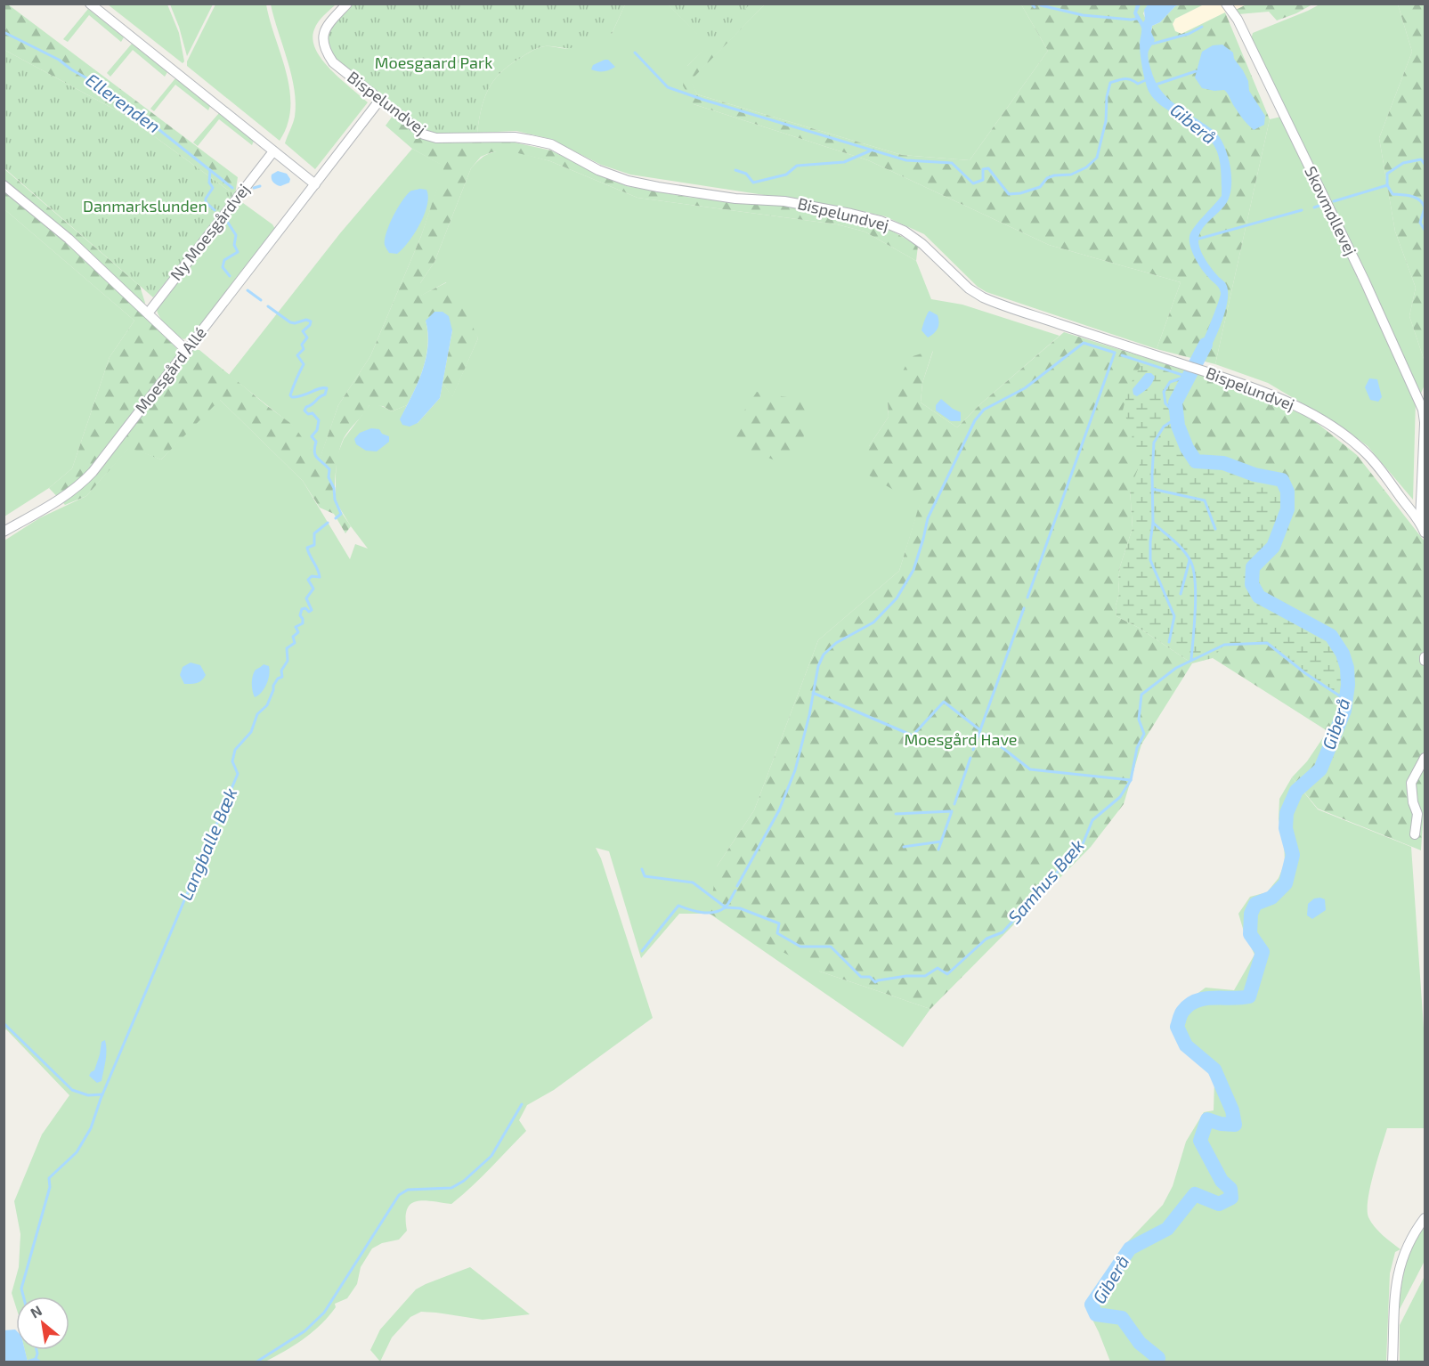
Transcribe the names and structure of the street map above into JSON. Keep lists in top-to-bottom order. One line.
{"streets":{"street":["Bispelundvej","Skovmøllevej","Ny Moesgårdvej","Moesgård Allé"]},"crossings":[["Bispelundvej","Skovmøllevej"],["Bispelundvej","Moesgård Allé"]],"water":["Ellerenden","Giberå","Langballe Bæk","Samhus Bæk"],"parks":["Moesgaard Park","Danmarkslunden","Moesgård Have"],"north":"top left"}
